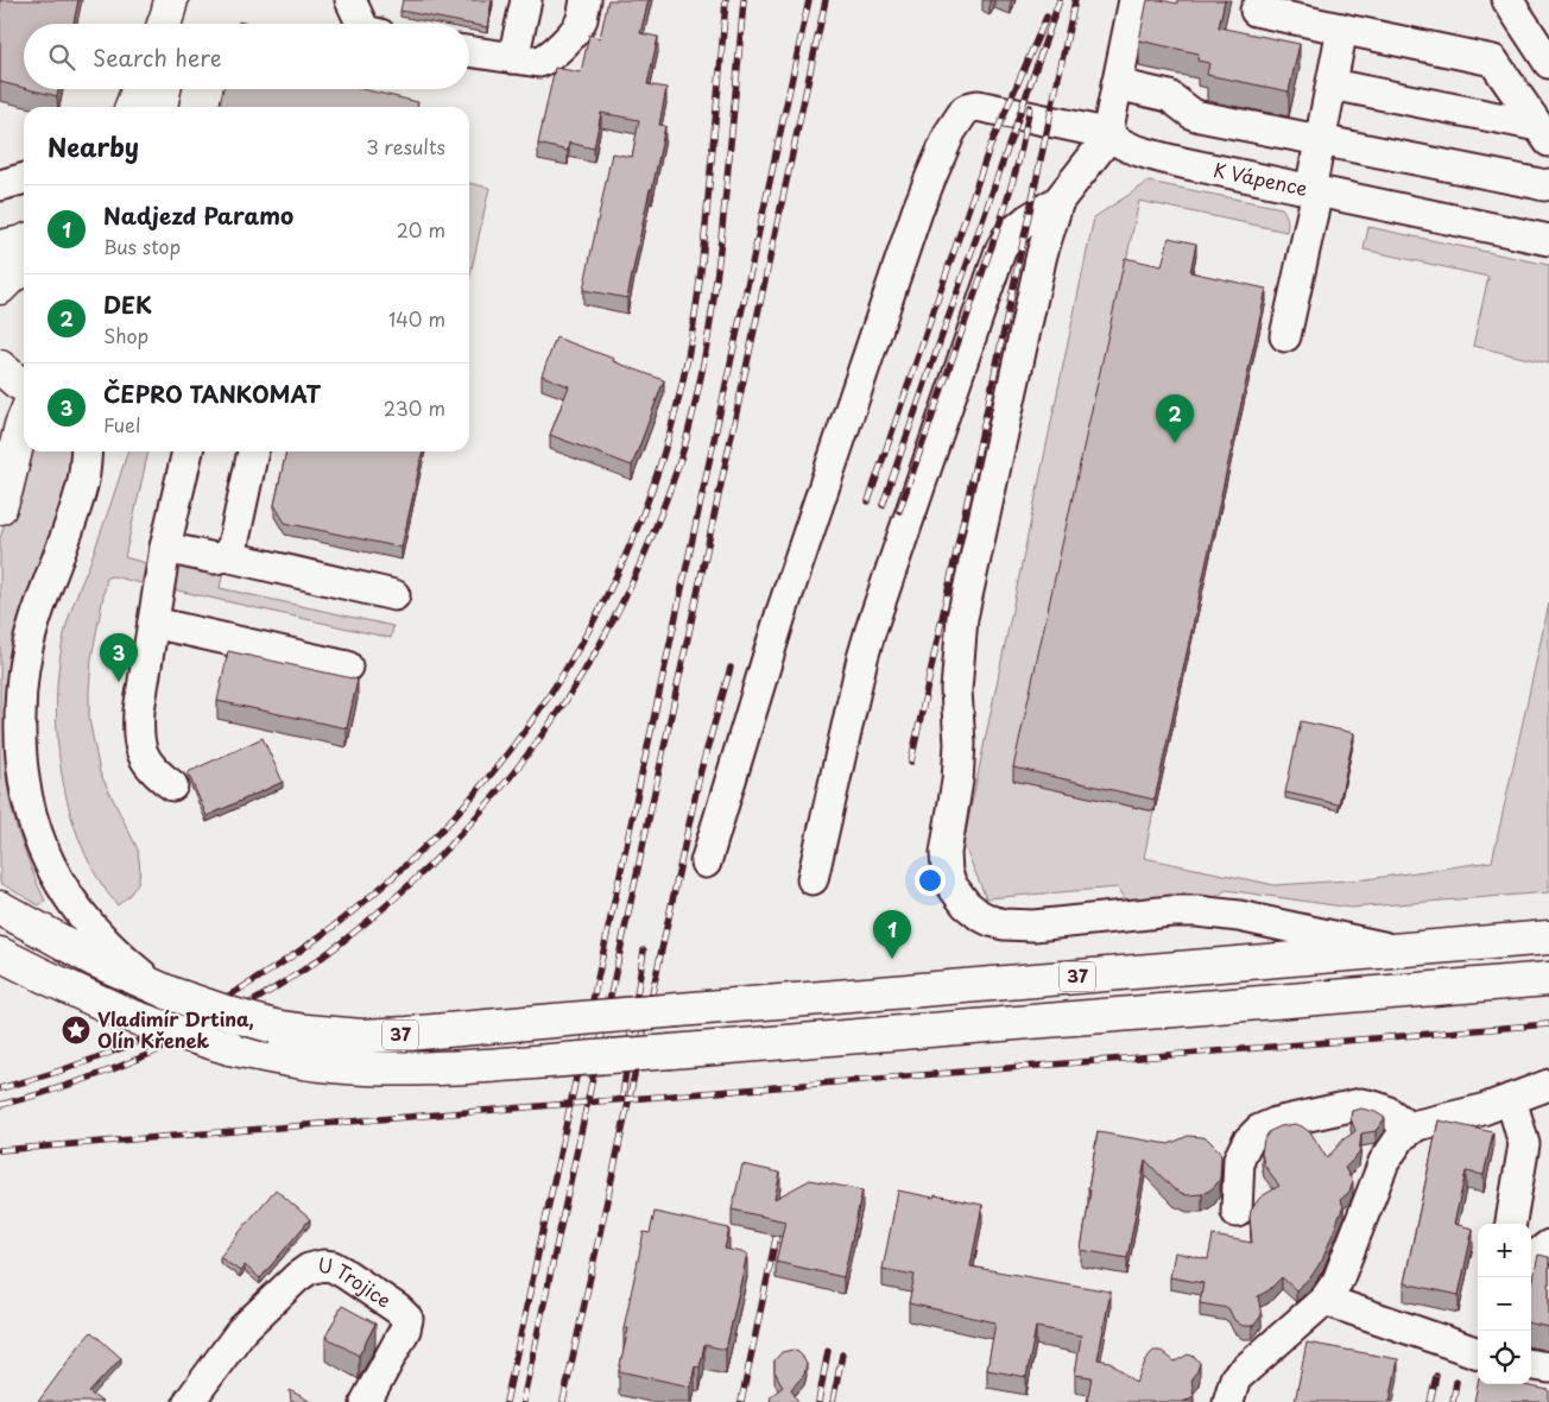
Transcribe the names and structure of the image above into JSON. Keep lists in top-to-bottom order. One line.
{"streets":{"main road":["37"],"street":["K Vápence","U Trojice"]},"places":{"place":["Vladimír Drtina, Olín Křenek"]},"page":{"search":"Search here","heading":["Nearby","3 results"],"list":[{"mark":"1","name":"Nadjezd Paramo","note":"Bus stop","value":"20 m"},{"mark":"2","name":"DEK","note":"Shop","value":"140 m"},{"mark":"3","name":"ČEPRO TANKOMAT","note":"Fuel","value":"230 m"}],"pins":["2","3","1"],"map_buttons":["+","−"]}}
